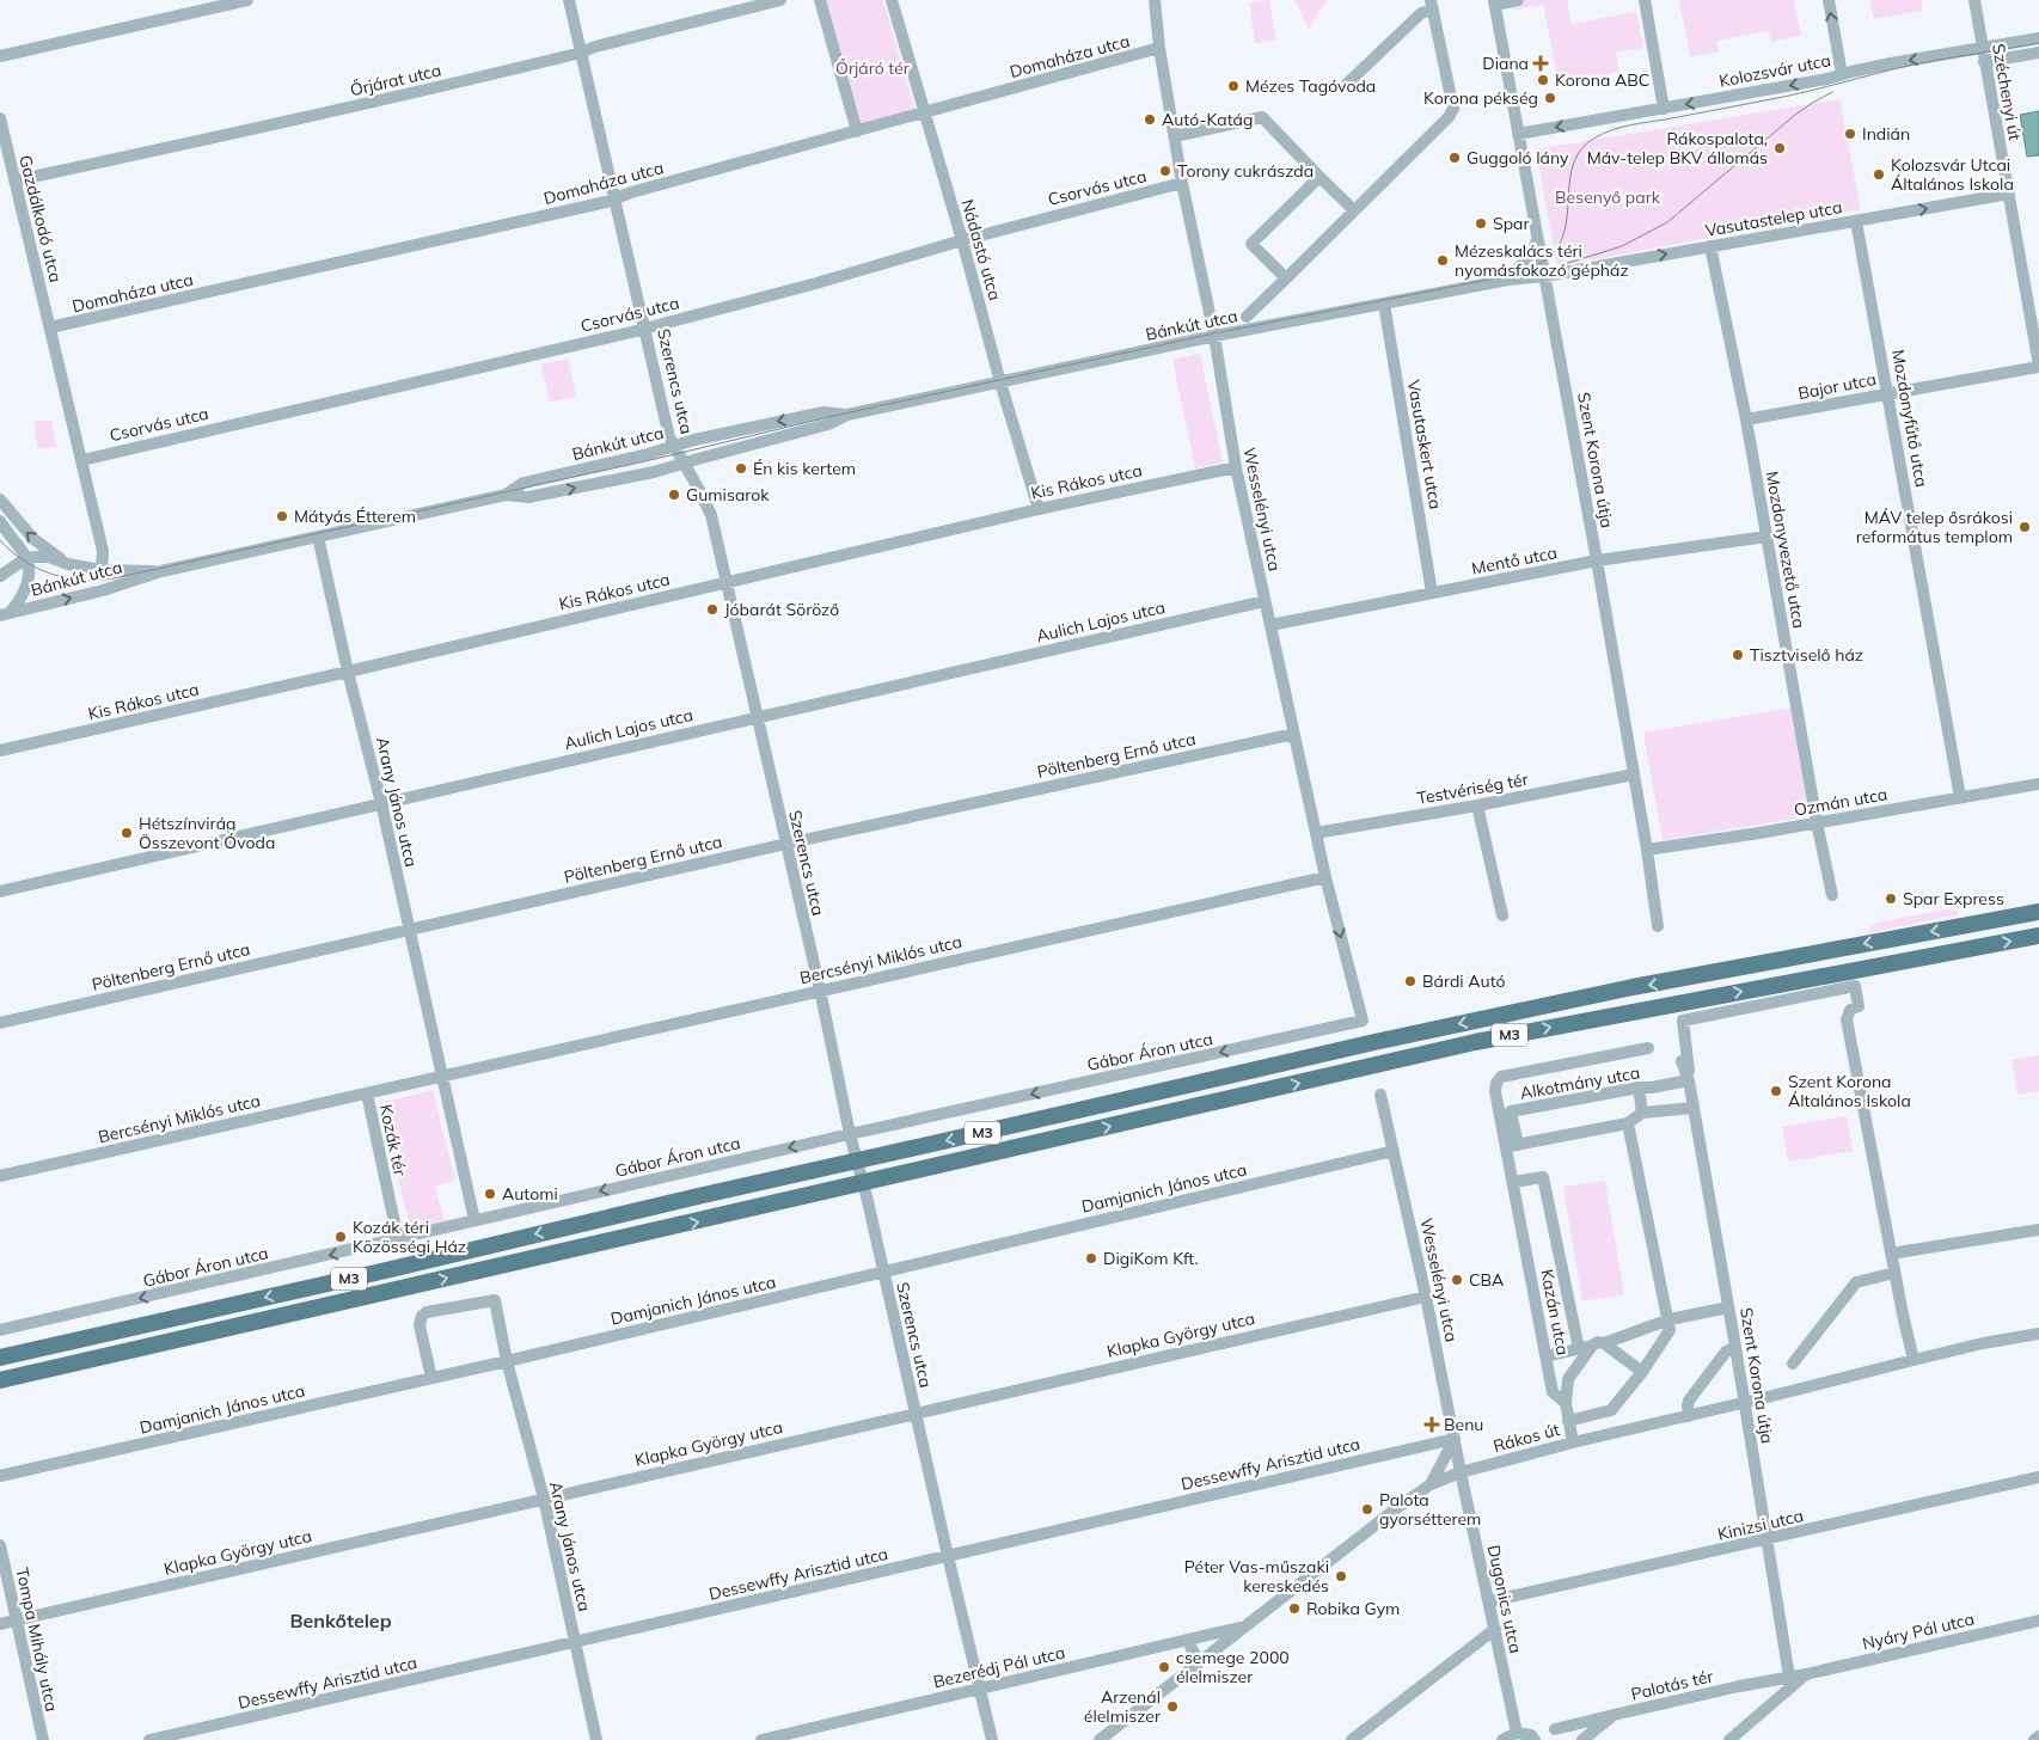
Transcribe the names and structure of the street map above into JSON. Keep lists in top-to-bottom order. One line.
{"streets":{"main road":["M3"],"street":["Domaháza utca","Kolozsvár utca","Őrjárat utca","Széchenyi út","Csorvás utca","Gazdálkodó utca","Vasutastelep utca","Nádastó utca","Bánkút utca","Szerencs utca","Bajor utca","Mozdonyfűtő utca","Vasutaskert utca","Szent Korona útja","Kis Rákos utca","Wesselényi utca","Mozdonyvezető utca","Mentő utca","Aulich Lajos utca","Pöltenberg Ernő utca","Testvériség tér","Arany János utca","Ozmán utca","Bercsényi Miklós utca","Gábor Áron utca","Alkotmány utca","Kozák tér","Damjanich János utca","Kazán utca","Klapka György utca","Rákos út","Dessewffy Arisztid utca","Kinizsi utca","Dugonics utca","Nyáry Pál utca","Tompa Mihály utca","Bezerédj Pál utca","Palotás tér"]},"crossings":[["Domaháza utca","Gazdálkodó utca"],["Domaháza utca","Nádastó utca"],["Domaháza utca","Szerencs utca"],["Domaháza utca","Wesselényi utca"],["Kolozsvár utca","Széchenyi út"],["Kolozsvár utca","Szent Korona útja"],["Őrjárat utca","Gazdálkodó utca"],["Őrjárat utca","Szerencs utca"],["Széchenyi út","Vasutastelep utca"],["Széchenyi út","Bajor utca"],["Csorvás utca","Gazdálkodó utca"],["Csorvás utca","Nádastó utca"],["Csorvás utca","Szerencs utca"],["Csorvás utca","Wesselényi utca"],["Gazdálkodó utca","Bánkút utca"],["Vasutastelep utca","Bánkút utca"],["Vasutastelep utca","Mozdonyfűtő utca"],["Vasutastelep utca","Szent Korona útja"],["Vasutastelep utca","Mozdonyvezető utca"],["Nádastó utca","Bánkút utca"],["Nádastó utca","Kis Rákos utca"],["Bánkút utca","Szerencs utca"],["Bánkút utca","Vasutaskert utca"],["Bánkút utca","Szent Korona útja"],["Bánkút utca","Wesselényi utca"],["Bánkút utca","Arany János utca"],["Szerencs utca","Kis Rákos utca"],["Szerencs utca","Aulich Lajos utca"],["Szerencs utca","Pöltenberg Ernő utca"],["Szerencs utca","Bercsényi Miklós utca"],["Szerencs utca","M3"],["Szerencs utca","Gábor Áron utca"],["Szerencs utca","Damjanich János utca"],["Szerencs utca","Klapka György utca"],["Szerencs utca","Dessewffy Arisztid utca"],["Szerencs utca","Bezerédj Pál utca"],["Bajor utca","Mozdonyfűtő utca"],["Bajor utca","Mozdonyvezető utca"],["Mozdonyfűtő utca","Ozmán utca"],["Vasutaskert utca","Mentő utca"],["Szent Korona útja","Mentő utca"],["Szent Korona útja","Testvériség tér"],["Szent Korona útja","Ozmán utca"],["Szent Korona útja","Alkotmány utca"],["Szent Korona útja","Rákos út"],["Szent Korona útja","Kinizsi utca"],["Szent Korona útja","Nyáry Pál utca"],["Szent Korona útja","Palotás tér"],["Kis Rákos utca","Wesselényi utca"],["Kis Rákos utca","Arany János utca"],["Wesselényi utca","Mentő utca"],["Wesselényi utca","Aulich Lajos utca"],["Wesselényi utca","Pöltenberg Ernő utca"],["Wesselényi utca","Testvériség tér"],["Wesselényi utca","Bercsényi Miklós utca"],["Wesselényi utca","Gábor Áron utca"],["Wesselényi utca","Damjanich János utca"],["Wesselényi utca","Klapka György utca"],["Wesselényi utca","Rákos út"],["Wesselényi utca","Dessewffy Arisztid utca"],["Wesselényi utca","Dugonics utca"],["Mozdonyvezető utca","Mentő utca"],["Mozdonyvezető utca","Ozmán utca"],["Aulich Lajos utca","Arany János utca"],["Pöltenberg Ernő utca","Arany János utca"],["Arany János utca","Bercsényi Miklós utca"],["Arany János utca","Kozák tér"],["Arany János utca","Damjanich János utca"],["Arany János utca","Klapka György utca"],["Arany János utca","Dessewffy Arisztid utca"],["Bercsényi Miklós utca","Kozák tér"],["Gábor Áron utca","Kozák tér"],["Alkotmány utca","Kazán utca"],["Kazán utca","Rákos út"],["Klapka György utca","Tompa Mihály utca"],["Rákos út","Dugonics utca"],["Rákos út","Bezerédj Pál utca"],["Kinizsi utca","Dugonics utca"],["Nyáry Pál utca","Palotás tér"]],"one_way":["Kolozsvár utca","Vasutastelep utca","Gábor Áron utca"],"districts":["Benkőtelep"],"parks":["Őrjáró tér","Besenyő park"],"places":{"health":["Diana","Benu"],"other":["Korona ABC","Mézes Tagóvoda","Korona pékség","Autó-Katág","Indián","Rákospalota, Máv-telep BKV állomás","Guggoló lány","Torony cukrászda","Kolozsvár Utcai Általános Iskola","Spar","Mézeskalács téri nyomásfokozó gépház","Én kis kertem","Gumisarok","Mátyás Étterem","MÁV telep ősrákosi református templom","Jóbarát Söröző","Tisztviselő ház","Hétszínvirág Összevont Óvoda","Spar Express","Bárdi Autó","Szent Korona Általános Iskola","Automi","Kozák téri Közösségi Ház","DigiKom Kft.","CBA","Palota gyorsétterem","Péter Vas-műszaki kereskedés","Robika Gym","csemege 2000 élelmiszer","Arzenál élelmiszer"]}}
